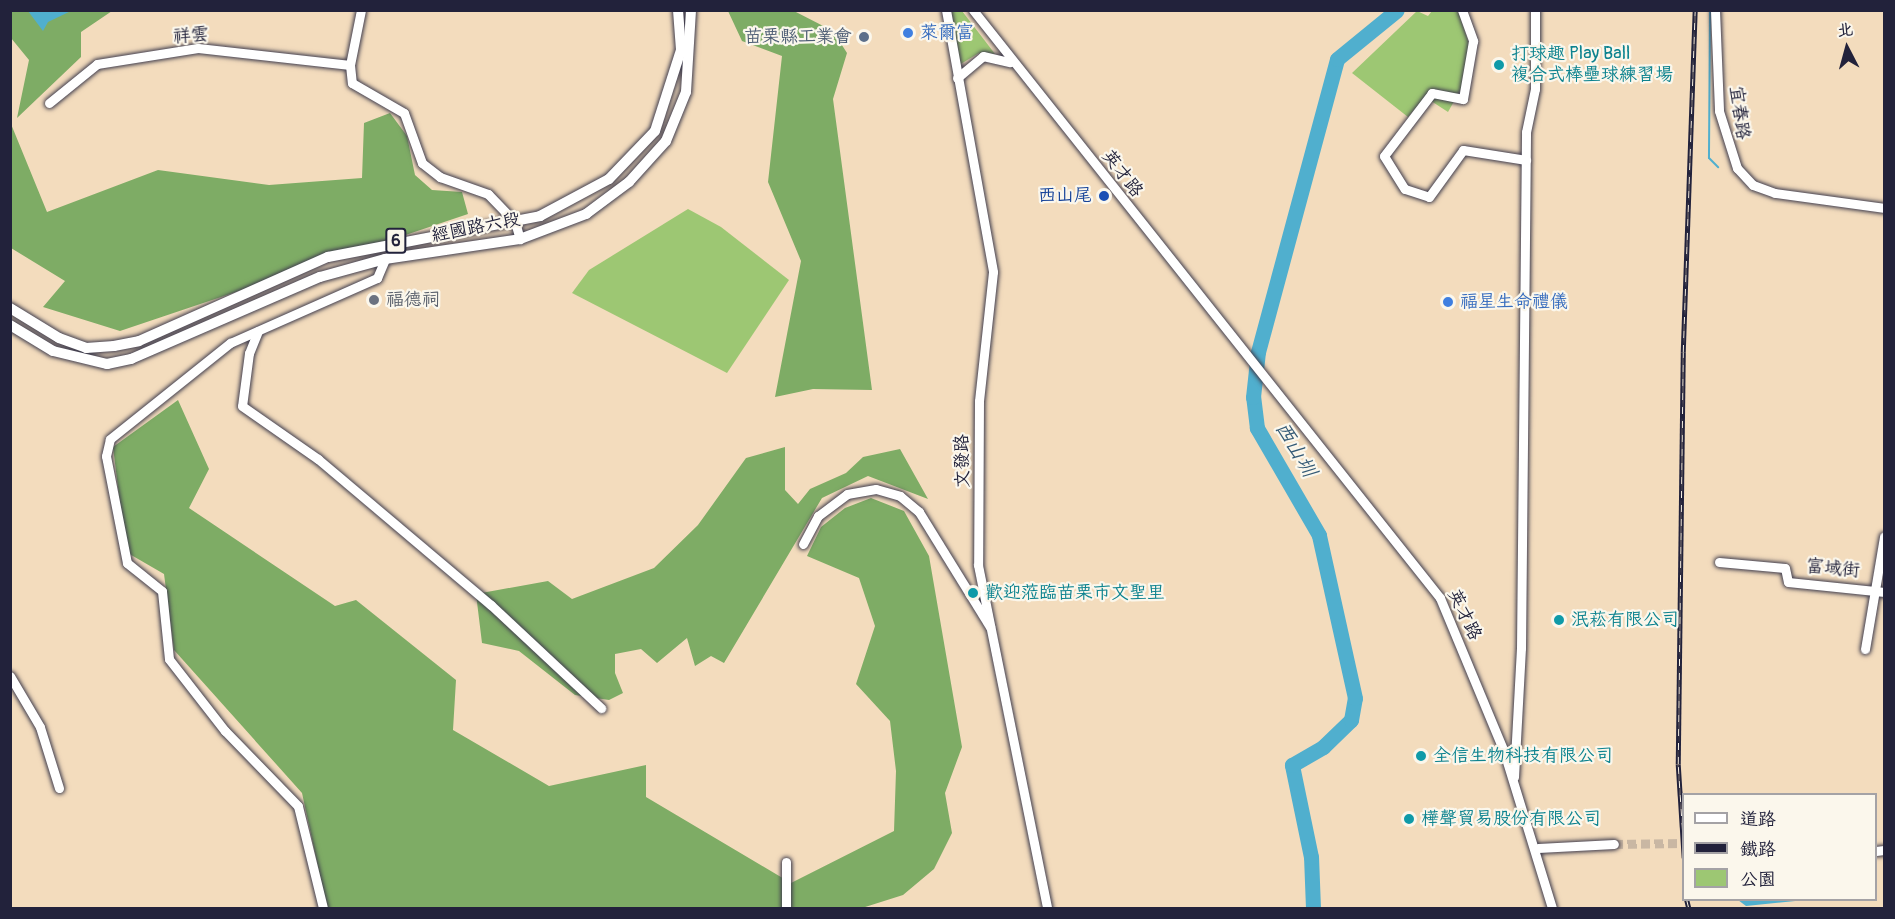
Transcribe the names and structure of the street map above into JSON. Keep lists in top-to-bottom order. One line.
{"streets":{"main road":["經國路六段","6"],"street":["祥雲","宜春路","英才路","文發路","富域街"]},"water":["西山圳"],"places":["萊爾富","苗栗縣工業會","打球趣 Play Ball 複合式棒壘球練習場","西山尾","福德祠","福星生命禮儀","歡迎蒞臨苗栗市文聖里","泯菘有限公司","全信生物科技有限公司","樺聲貿易股份有限公司"],"legend":["道路","鐵路","公園"],"north":"top"}
